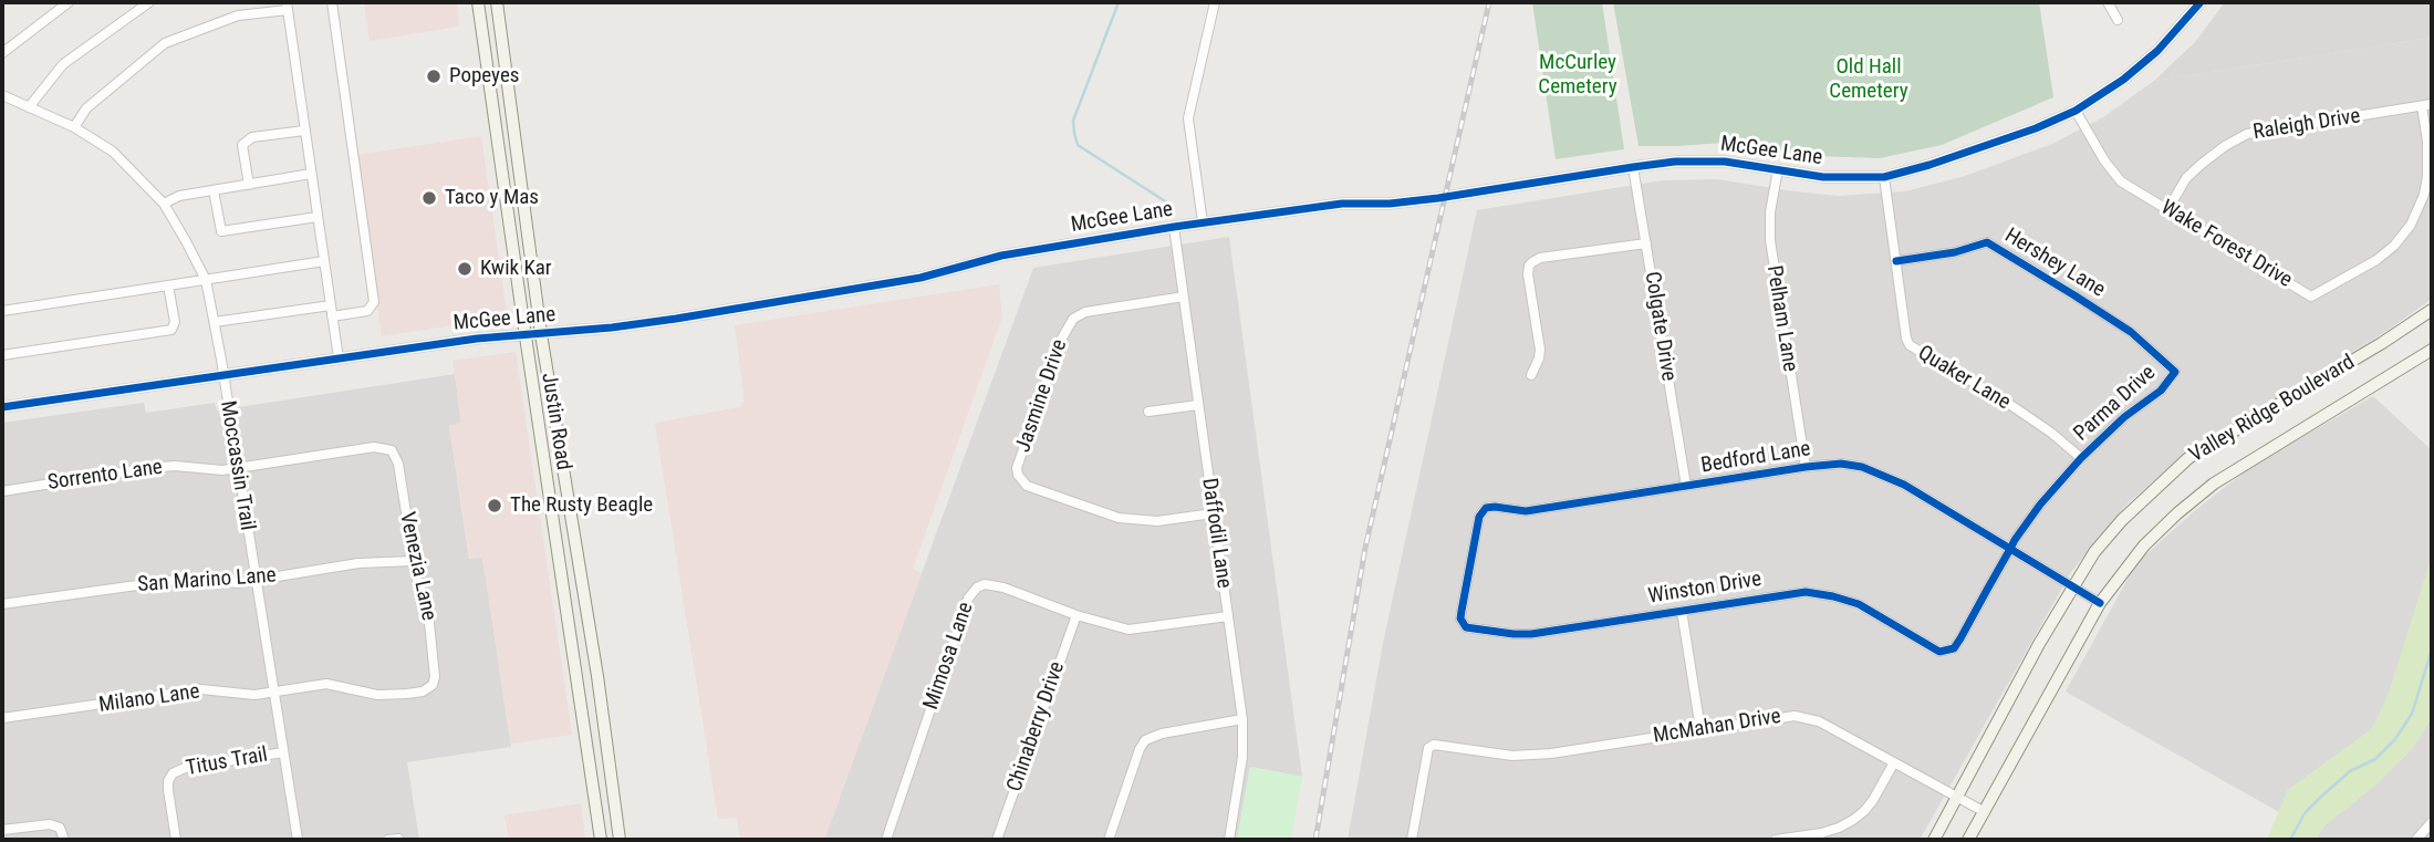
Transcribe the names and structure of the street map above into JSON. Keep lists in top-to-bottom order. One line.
{"streets":{"main road":["Valley Ridge Boulevard","Justin Road"],"street":["Raleigh Drive","McGee Lane","Wake Forest Drive","Hershey Lane","Pelham Lane","Colgate Drive","Quaker Lane","Jasmine Drive","Parma Drive","Bedford Lane","Moccassin Trail","Sorrento Lane","Daffodil Lane","Venezia Lane","San Marino Lane","Winston Drive","Mimosa Lane","Milano Lane","Chinaberry Drive","McMahan Drive","Titus Trail"]},"crossings":[["Raleigh Drive","Wake Forest Drive"],["McGee Lane","Wake Forest Drive"],["McGee Lane","Pelham Lane"],["McGee Lane","Colgate Drive"],["McGee Lane","Quaker Lane"],["McGee Lane","Justin Road"],["McGee Lane","Moccassin Trail"],["McGee Lane","Daffodil Lane"],["Hershey Lane","Quaker Lane"],["Hershey Lane","Parma Drive"],["Pelham Lane","Bedford Lane"],["Colgate Drive","Bedford Lane"],["Quaker Lane","Parma Drive"],["Jasmine Drive","Daffodil Lane"],["Parma Drive","Bedford Lane"],["Parma Drive","Winston Drive"],["Valley Ridge Boulevard","Bedford Lane"],["Valley Ridge Boulevard","McMahan Drive"],["Bedford Lane","Winston Drive"],["Moccassin Trail","Sorrento Lane"],["Moccassin Trail","San Marino Lane"],["Moccassin Trail","Milano Lane"],["Moccassin Trail","Titus Trail"],["Sorrento Lane","Venezia Lane"],["Daffodil Lane","Mimosa Lane"],["Venezia Lane","San Marino Lane"],["Venezia Lane","Milano Lane"],["Mimosa Lane","Chinaberry Drive"]],"parks":["McCurley Cemetery","Old Hall Cemetery"],"places":["Popeyes","Taco y Mas","Kwik Kar","The Rusty Beagle"]}
